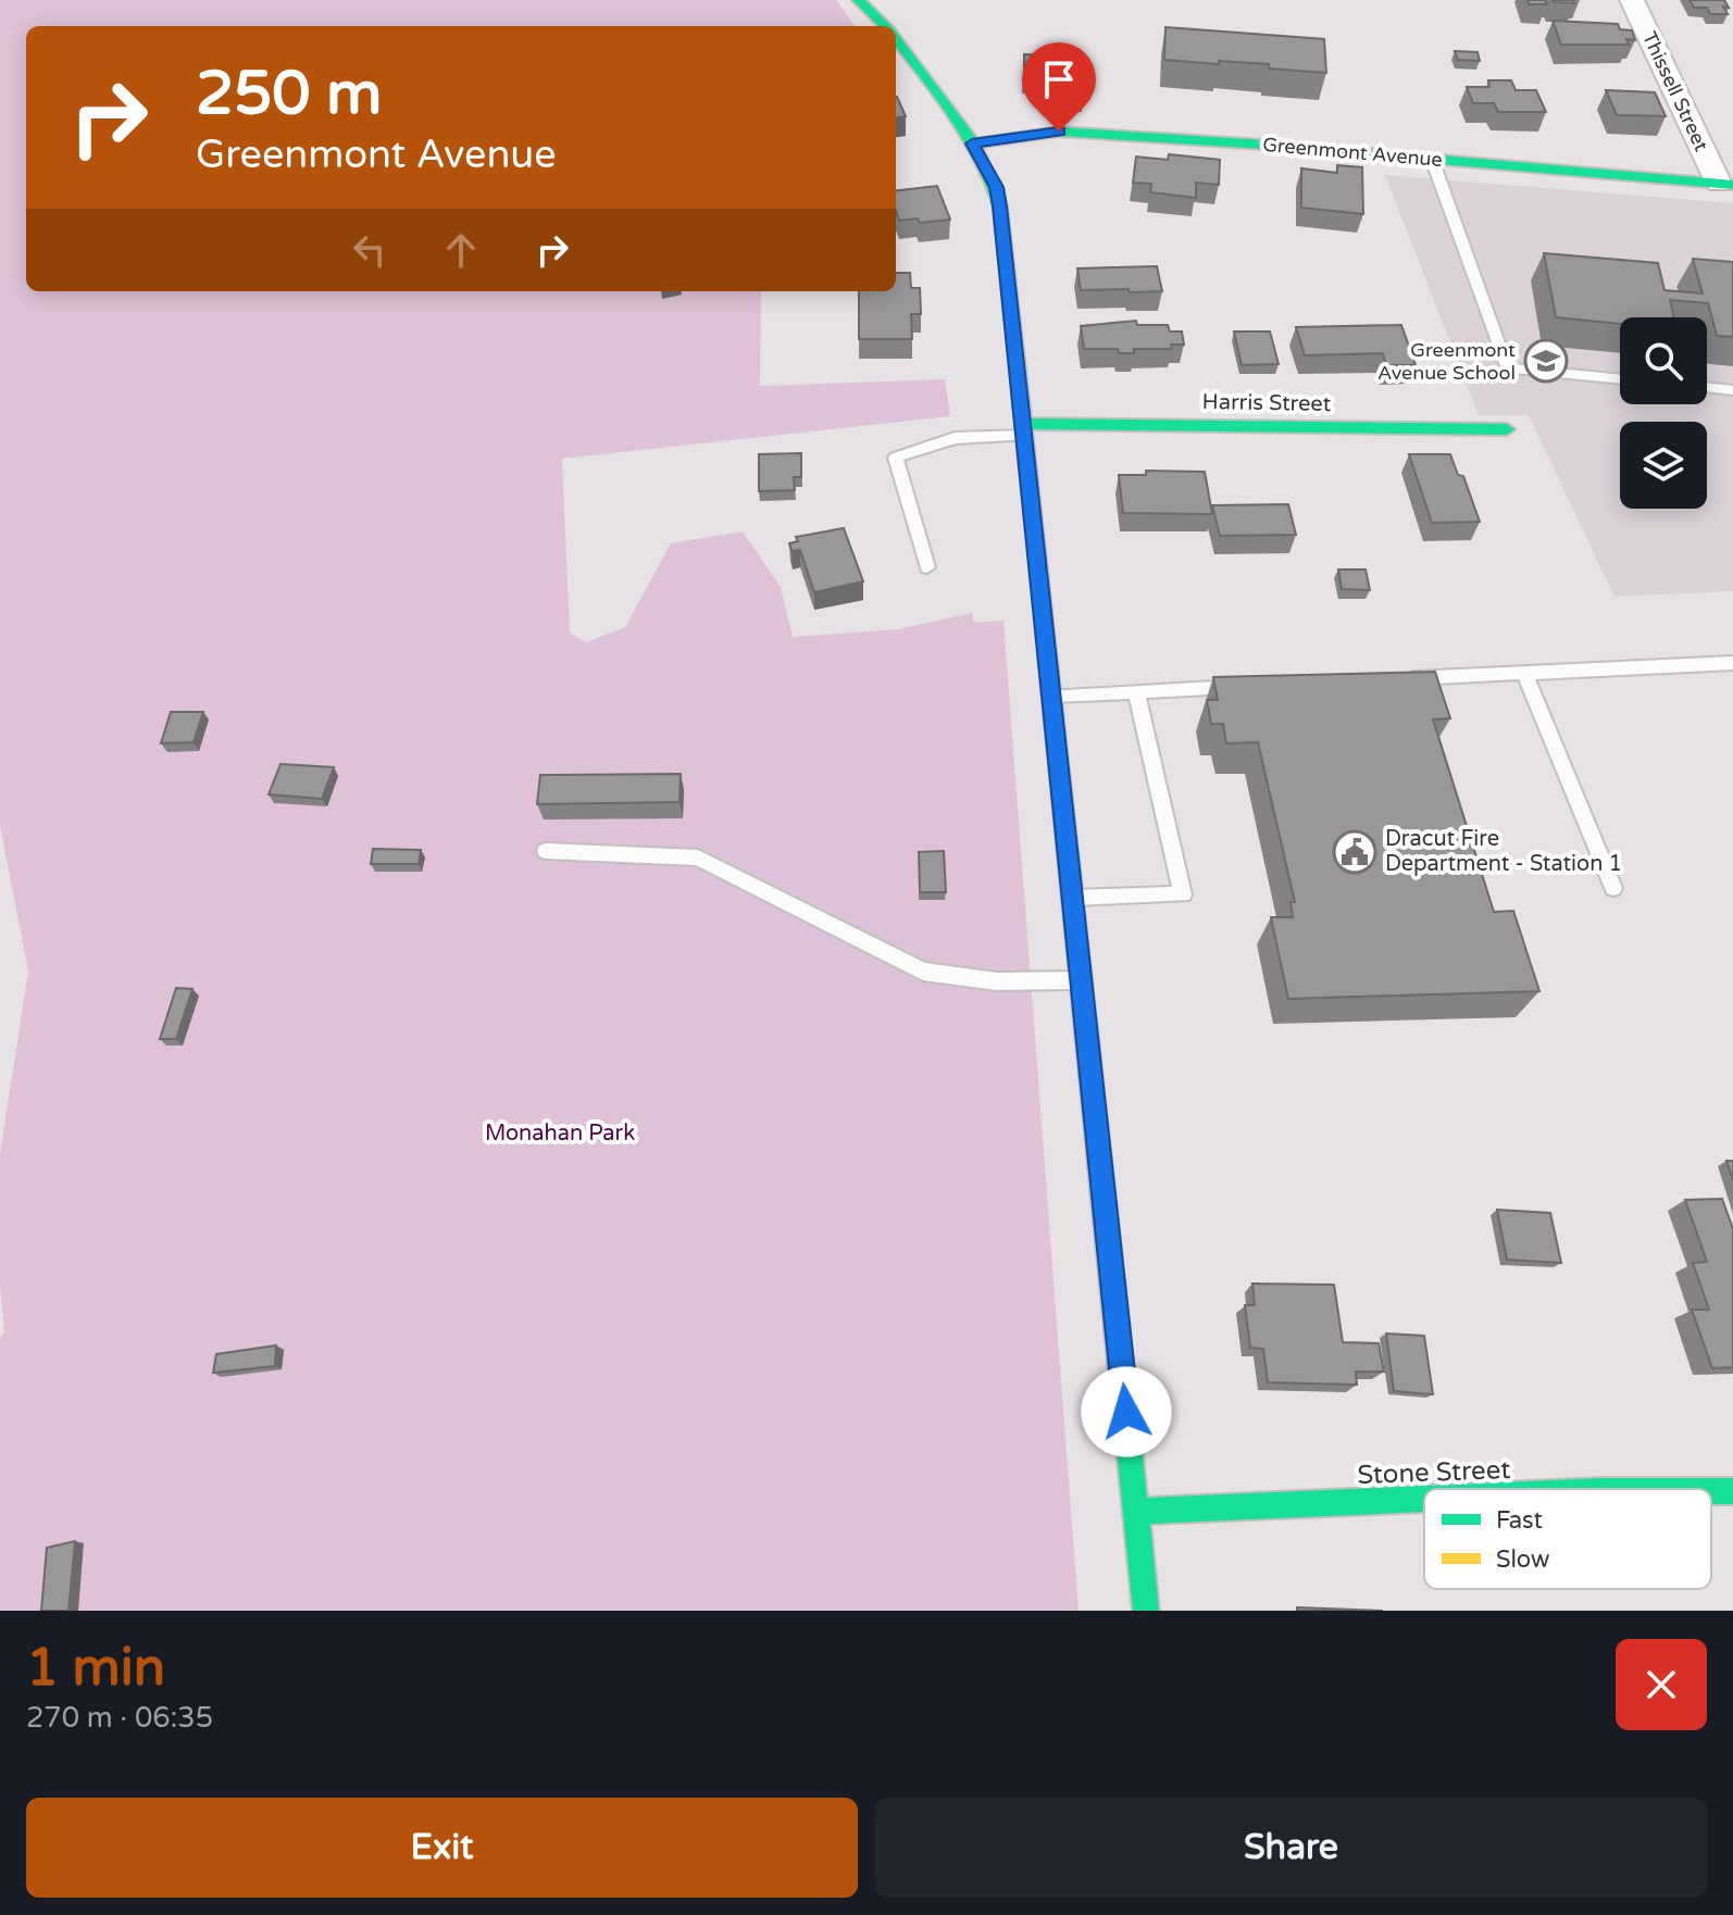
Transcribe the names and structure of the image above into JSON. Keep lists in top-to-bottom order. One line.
{"streets":{"main road":["Greenmont Avenue","Harris Street","Stone Street"],"street":["Thissell Street"]},"crossings":[["Thissell Street","Greenmont Avenue"]],"parks":["Monahan Park"],"places":{"school or university":["Greenmont Avenue School"],"public building":["Dracut Fire Department - Station 1"]},"legend":["Fast","Slow"],"page":{"turn":["250 m","Greenmont Avenue"],"heading":["1 min","270 m · 06:35"],"buttons":["Exit","Share"]}}
